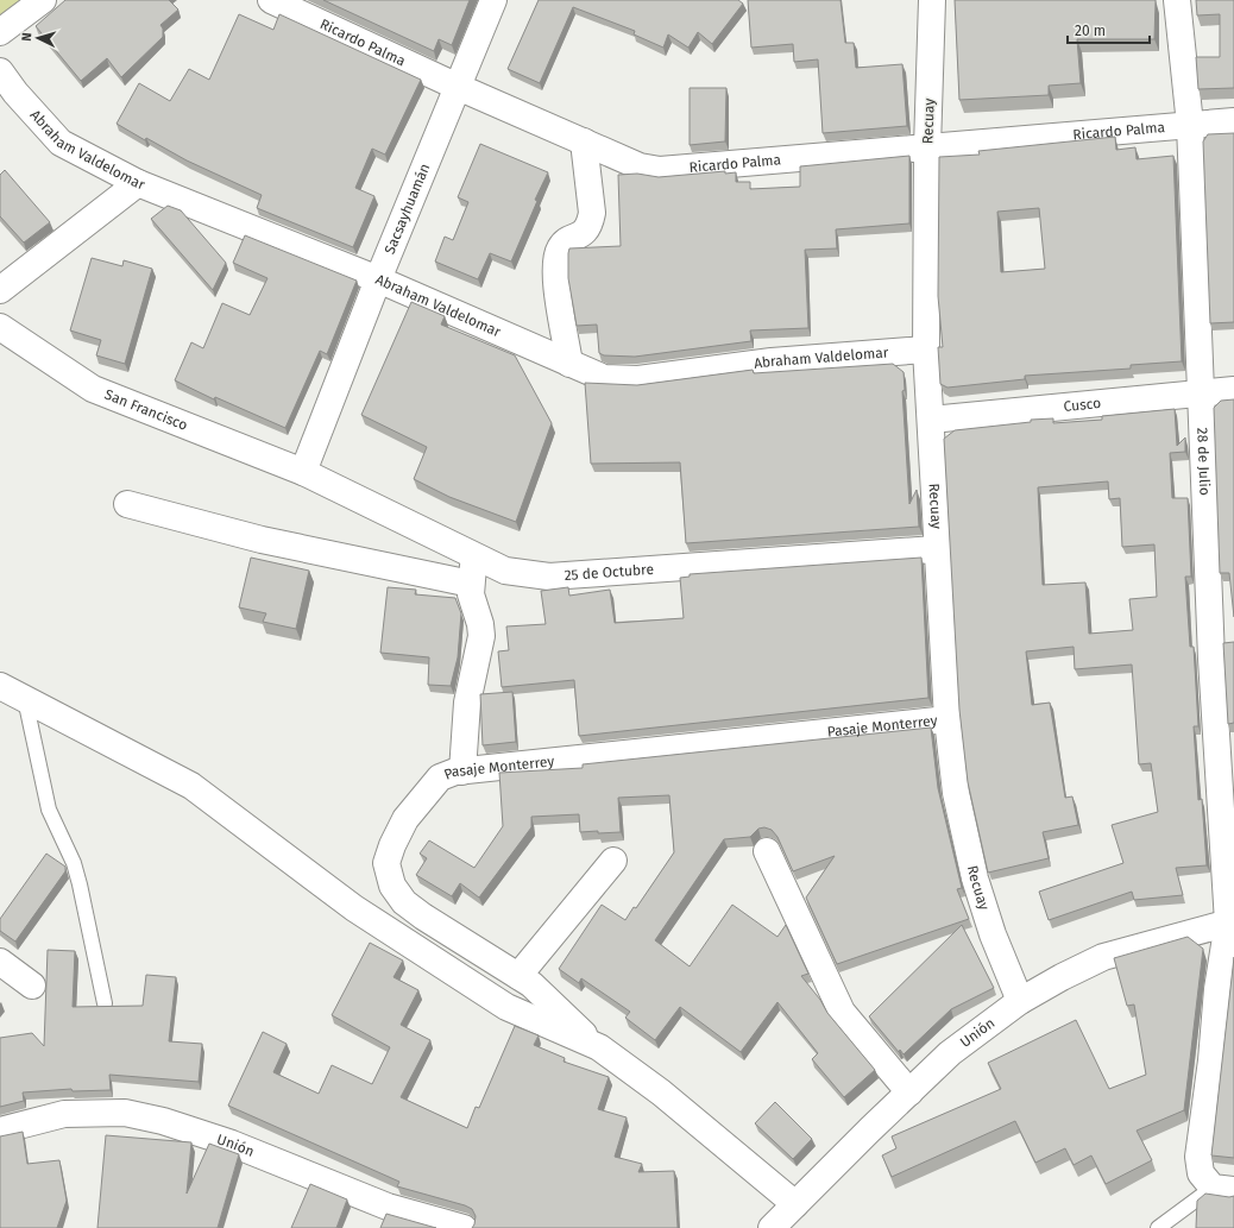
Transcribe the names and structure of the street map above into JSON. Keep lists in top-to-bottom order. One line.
{"streets":{"street":["Ricardo Palma","Recuay","Abraham Valdelomar","Sacsayhuamán","Cusco","San Francisco","28 de Julio","25 de Octubre","Pasaje Monterrey","Unión"]},"crossings":[["Ricardo Palma","Recuay"],["Ricardo Palma","Sacsayhuamán"],["Ricardo Palma","28 de Julio"],["Recuay","Abraham Valdelomar"],["Recuay","Cusco"],["Recuay","25 de Octubre"],["Recuay","Pasaje Monterrey"],["Recuay","Unión"],["Abraham Valdelomar","Sacsayhuamán"],["Sacsayhuamán","San Francisco"],["Sacsayhuamán","25 de Octubre"],["Cusco","28 de Julio"],["San Francisco","25 de Octubre"],["28 de Julio","Unión"]],"scale_bar":"20 m","north":"left"}
